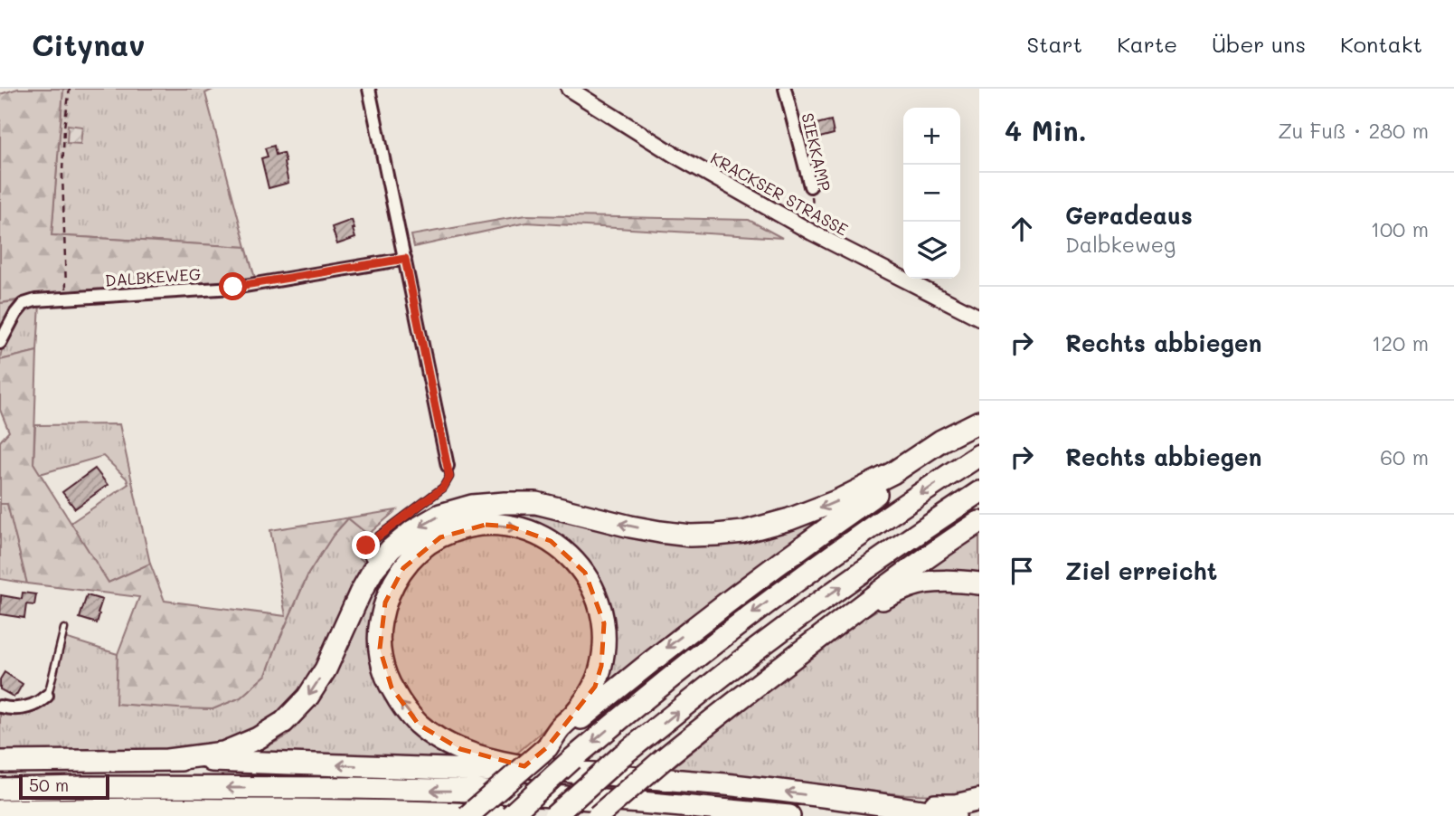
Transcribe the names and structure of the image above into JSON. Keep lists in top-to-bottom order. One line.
{"streets":{"street":["SIEKKAMP","KRACKSER STRASSE","DALBKEWEG"]},"scale_bar":"50 m","page":{"header":"Citynav","nav":["Start","Karte","Über uns","Kontakt"],"heading":["4 Min.","Zu Fuß · 280 m"],"map_buttons":["+","−"],"list":[["Geradeaus","Dalbkeweg","100 m"],["Rechts abbiegen","120 m"],["Rechts abbiegen","60 m"],"Ziel erreicht"],"scale":"50 m"}}
